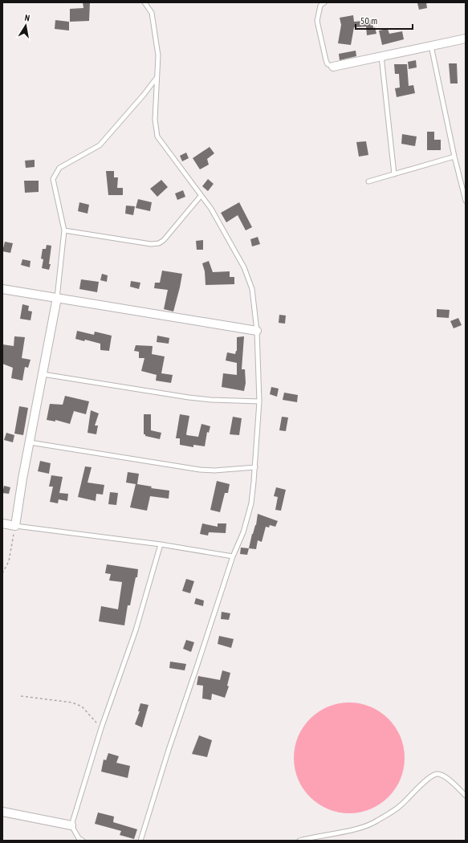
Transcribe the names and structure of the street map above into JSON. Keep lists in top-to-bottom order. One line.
{"scale_bar":"50 m","north":"top"}
